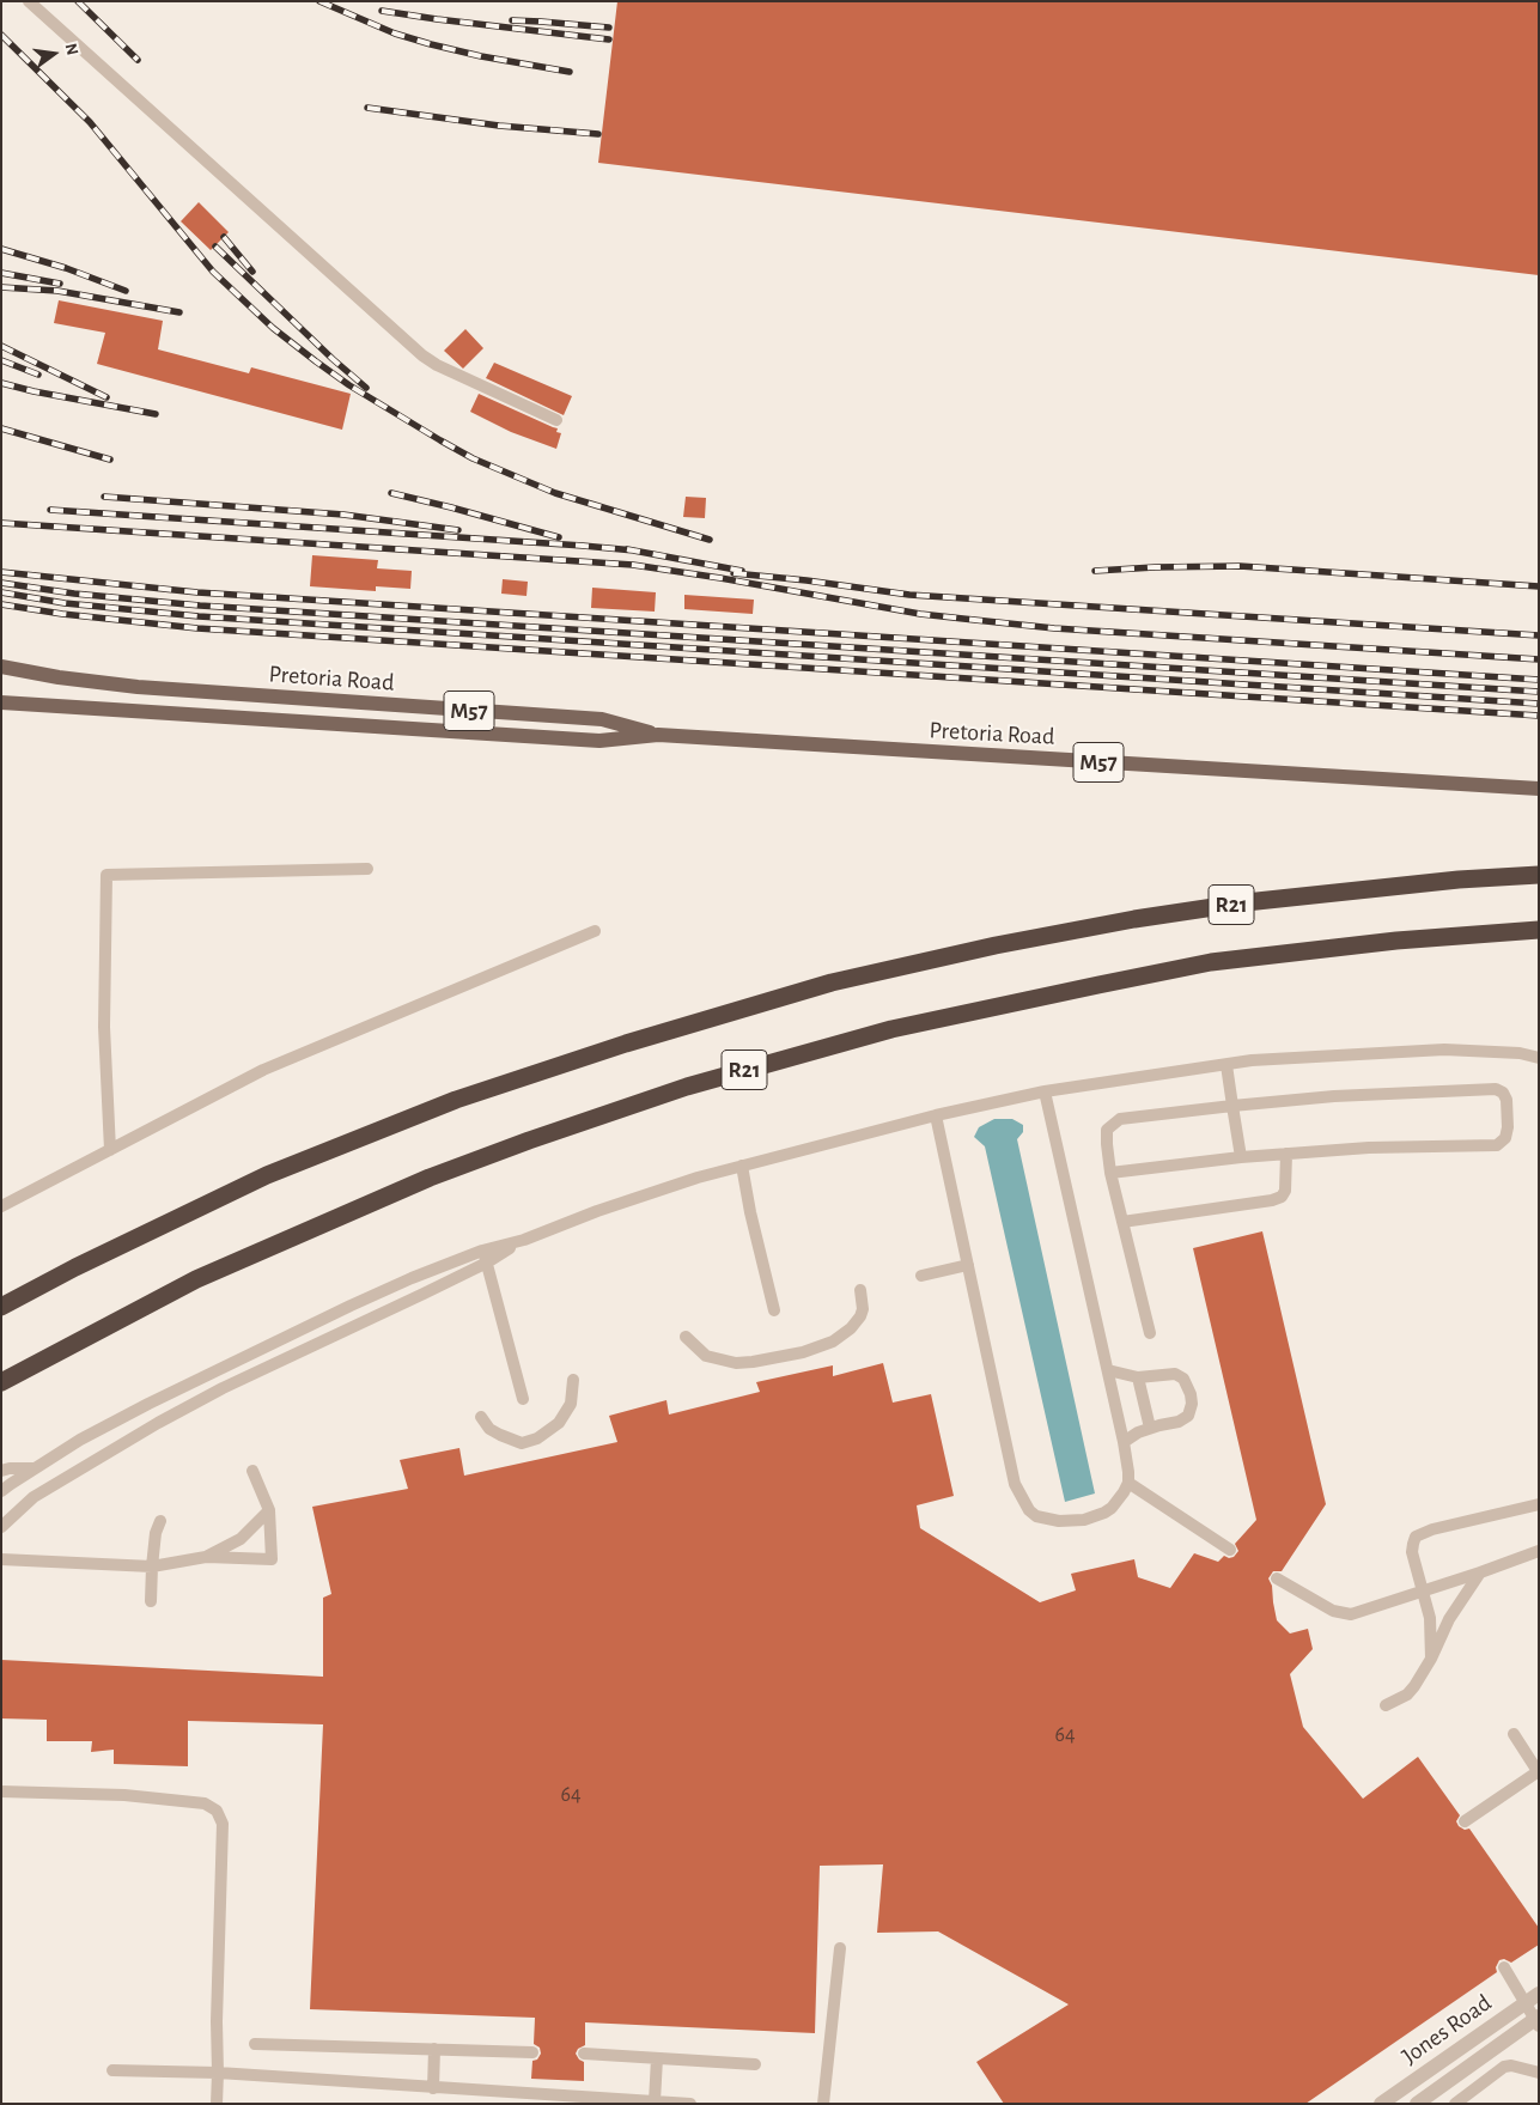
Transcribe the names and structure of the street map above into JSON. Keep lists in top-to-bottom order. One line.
{"streets":{"highway":["R21"],"main road":["Pretoria Road","M57"],"street":["Jones Road"]},"house_numbers":["64","64"],"north":"right"}
